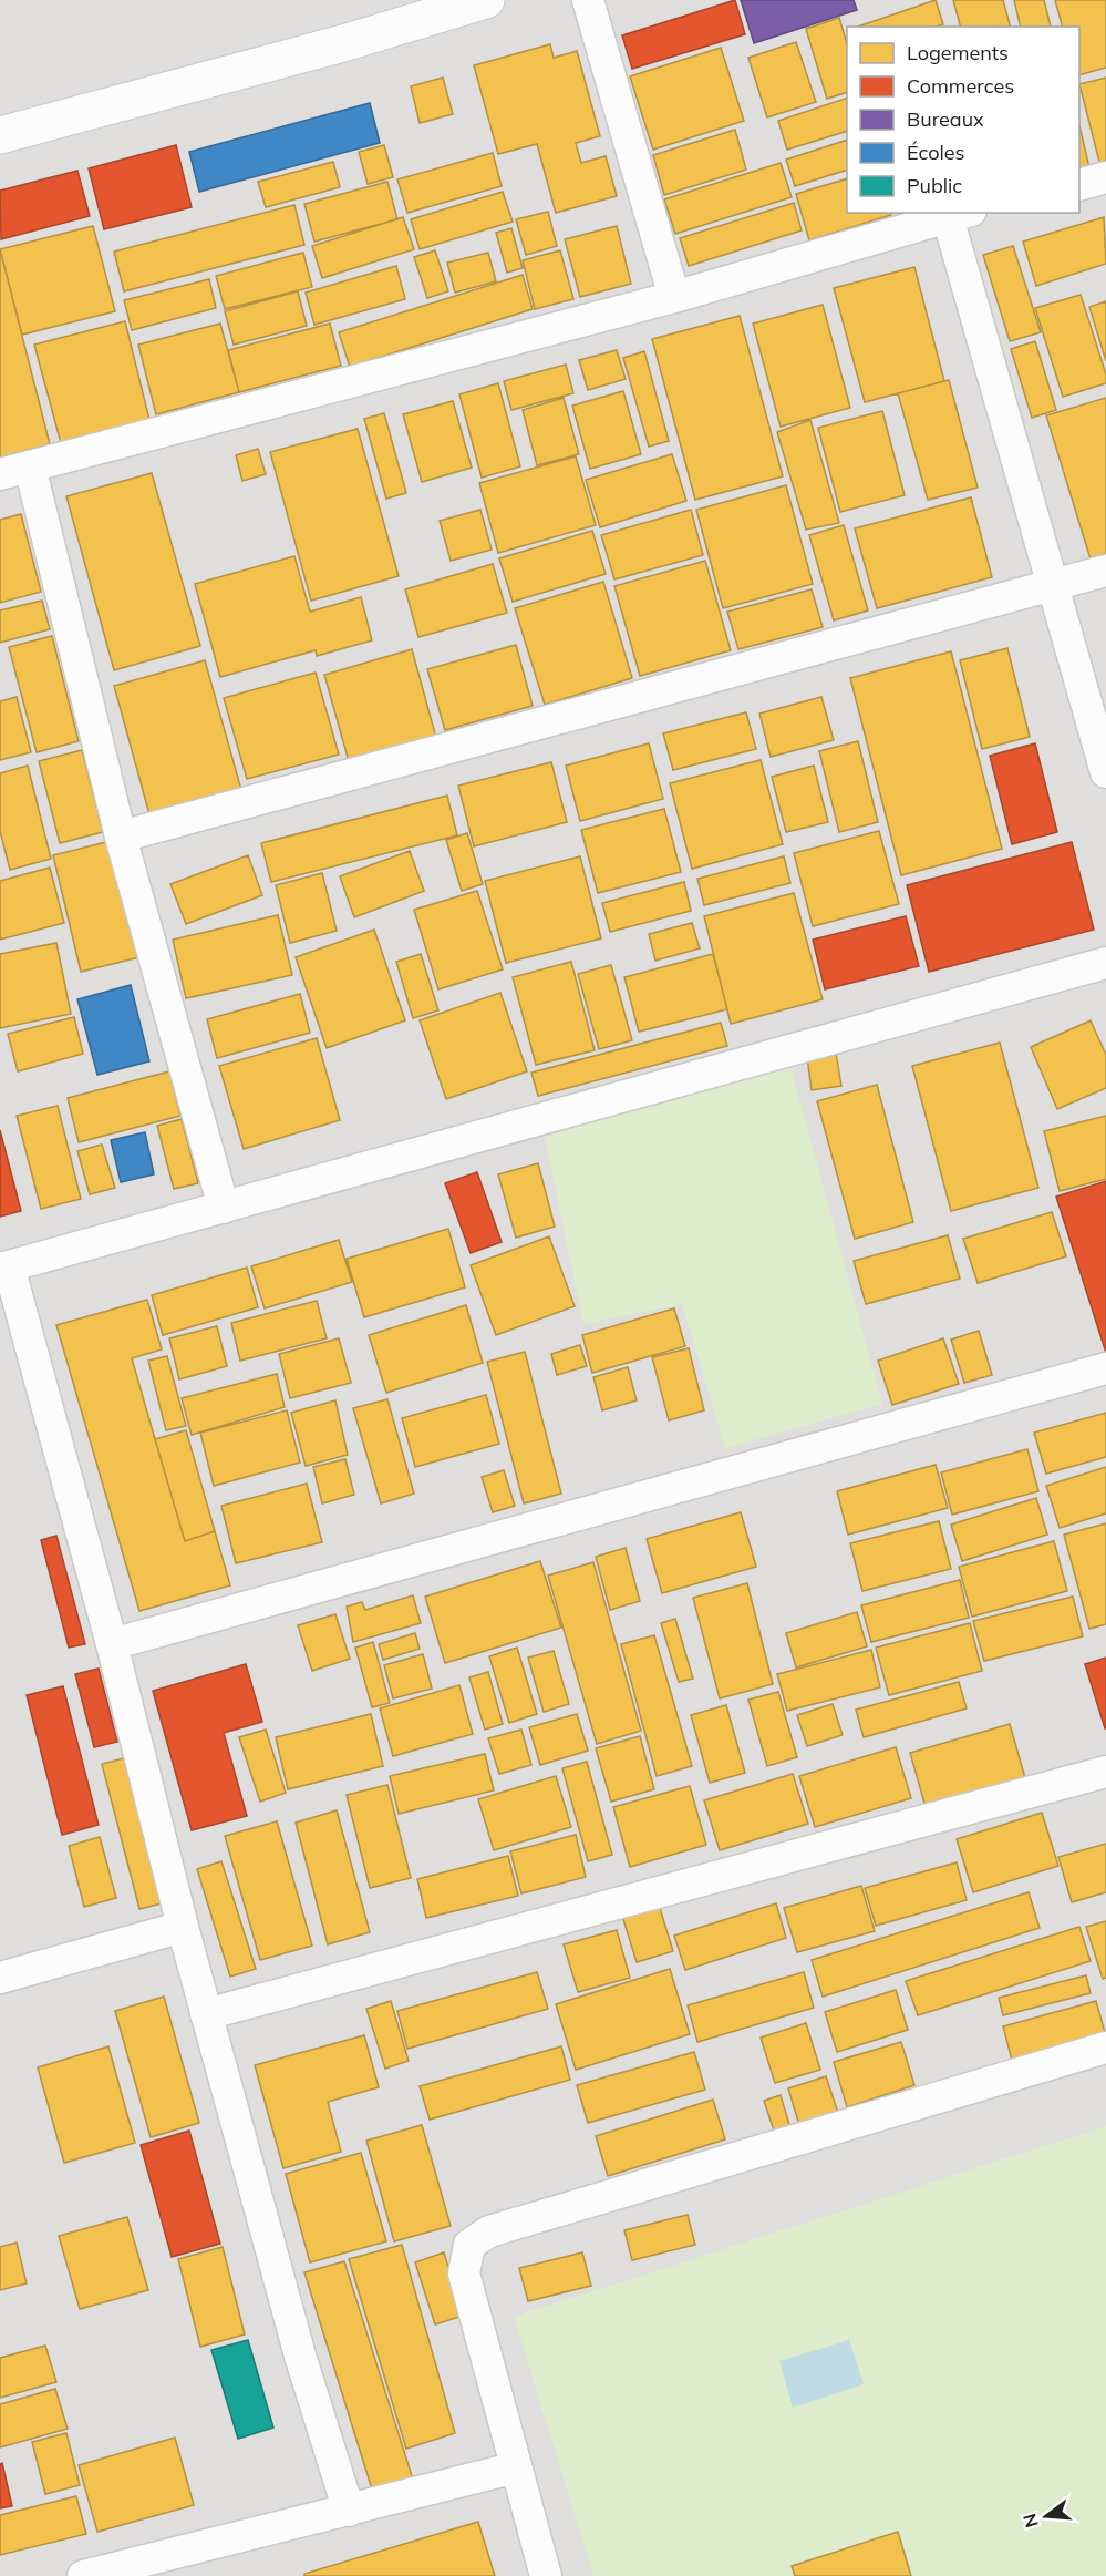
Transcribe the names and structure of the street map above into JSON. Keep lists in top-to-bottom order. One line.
{"legend":["Logements","Commerces","Bureaux","Écoles","Public"],"north":"left"}
